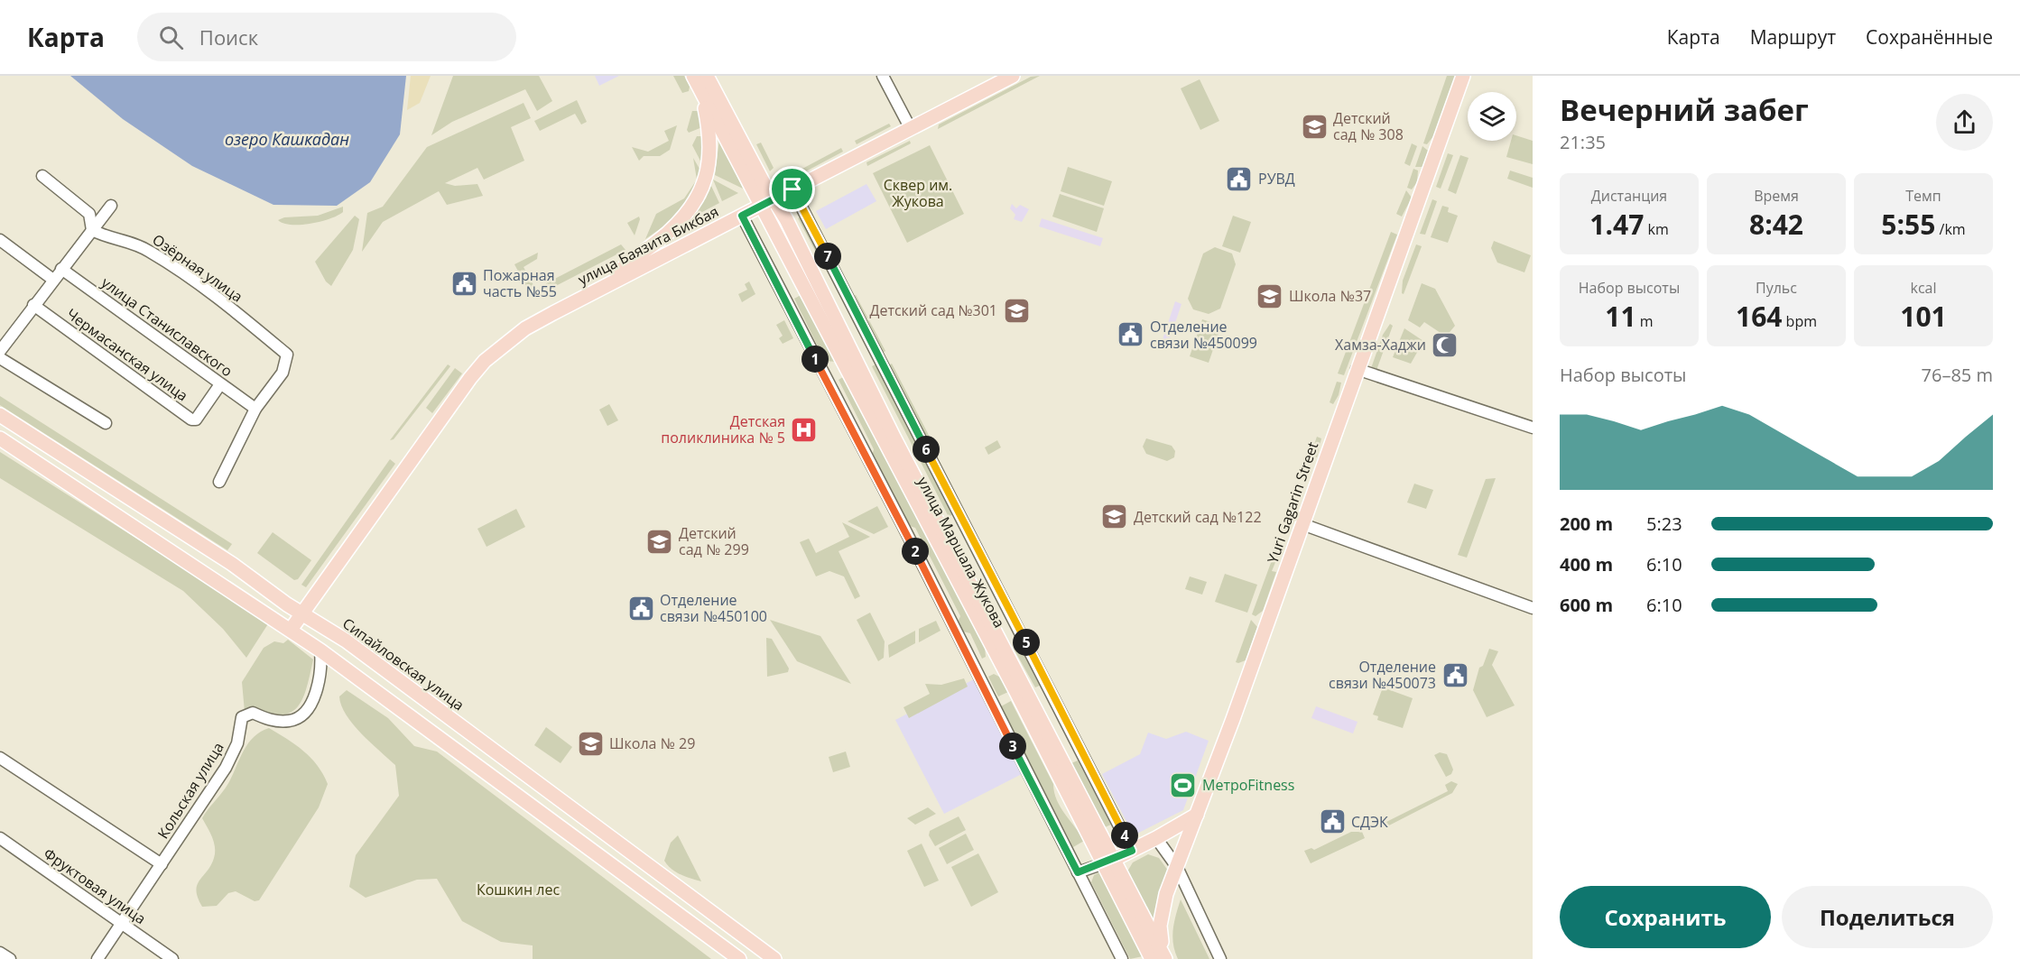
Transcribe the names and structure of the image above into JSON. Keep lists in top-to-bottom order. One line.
{"streets":{"main road":["улица Баязита Бикбая","Yuri Gagarin Street","улица Маршала Жукова","Сипайловская улица"],"street":["Озёрная улица","улица Станиславского","Чермасанская улица","Кольская улица","Фруктовая улица"]},"crossings":[["улица Баязита Бикбая","улица Маршала Жукова"],["улица Баязита Бикбая","Сипайловская улица"],["Озёрная улица","улица Станиславского"],["улица Станиславского","Чермасанская улица"],["Yuri Gagarin Street","улица Маршала Жукова"],["Кольская улица","Фруктовая улица"]],"water":["озеро Кашкадан"],"parks":["Сквер им. Жукова","Кошкин лес"],"places":{"school or university":["Детский сад № 308","Школа №37","Детский сад №301","Детский сад №122","Детский сад № 299","Школа № 29"],"public building":["РУВД","Пожарная часть №55","Отделение связи №450099","Отделение связи №450100","Отделение связи №450073","СДЭК"],"mosque":["Хамза-Хаджи"],"hospital":["Детская поликлиника № 5"],"sports":["МетроFitness"]},"page":{"header":"Карта","search":"Поиск","nav":["Карта","Маршрут","Сохранённые"],"heading":["Вечерний забег","21:35"],"stats":[["Дистанция","1.47 km"],["Время","8:42"],["Темп","5:55 /km"],["Набор высоты","11 m"],["Пульс","164 bpm"],["kcal","101"]],"pins":["7","1","6","2","5","3","4"],"chart":["Набор высоты","76–85 m"],"list":[{"name":"200 m","note":"5:23"},{"name":"400 m","note":"6:10"},{"name":"600 m","note":"6:10"}],"buttons":["Сохранить","Поделиться"]}}
